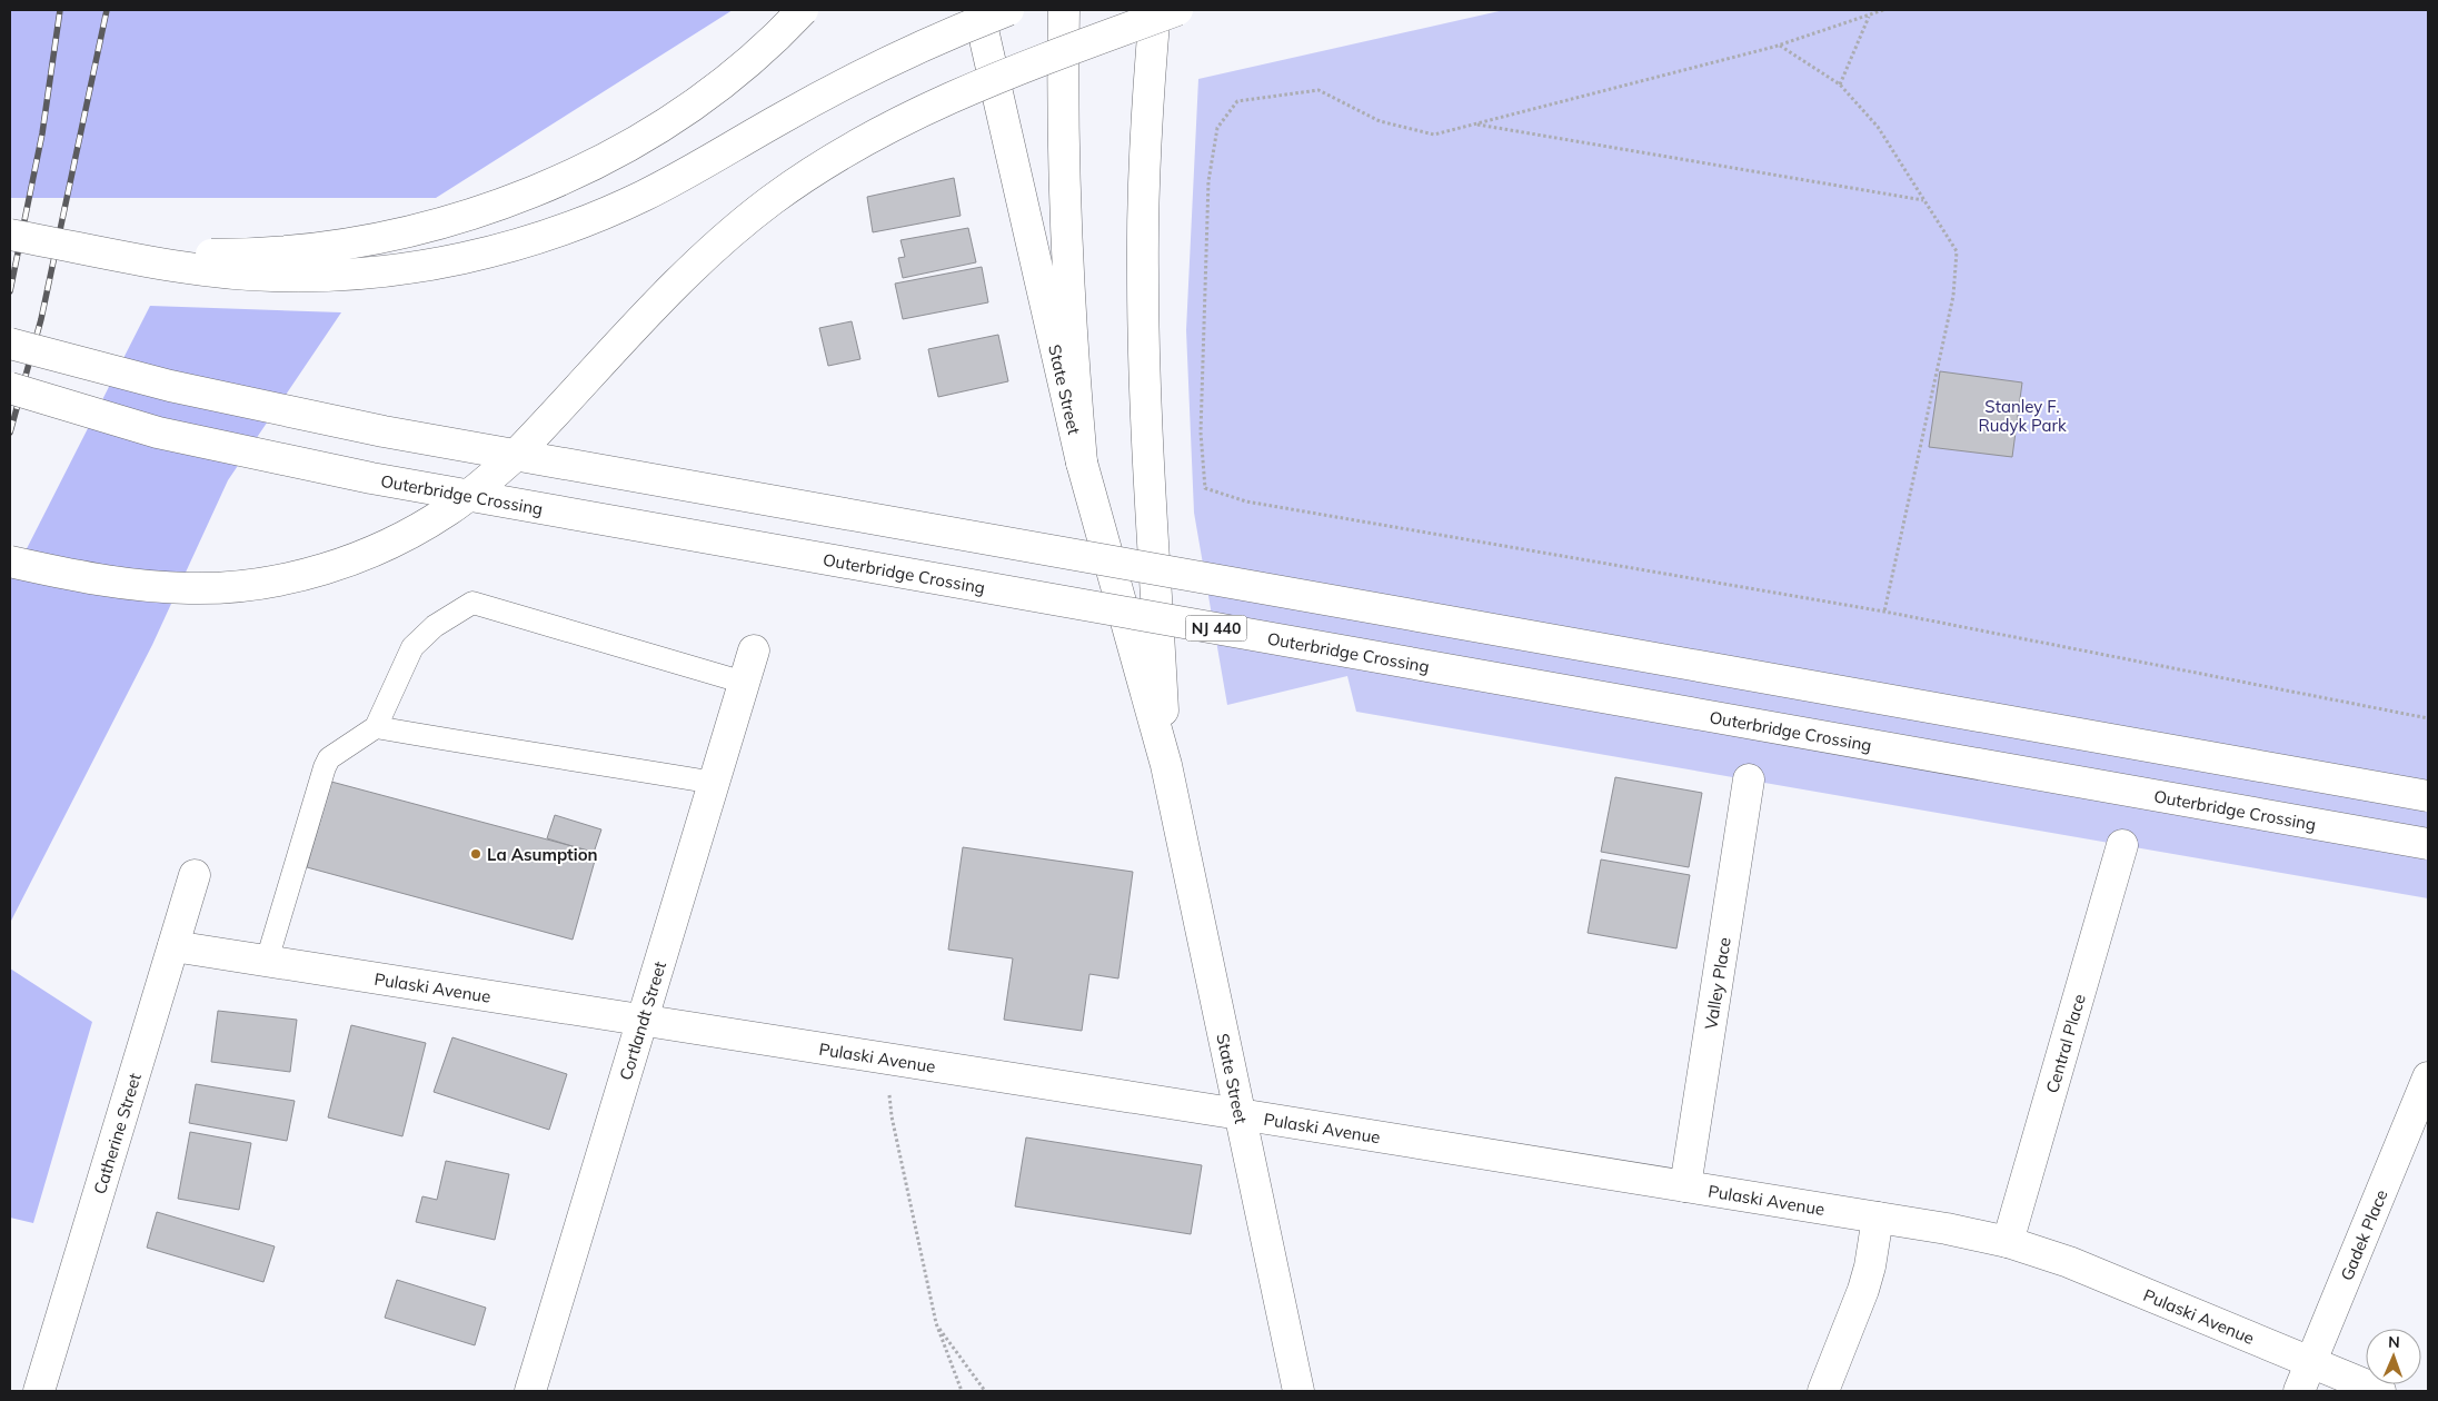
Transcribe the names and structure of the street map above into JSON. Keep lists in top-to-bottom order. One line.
{"streets":{"main road":["State Street","Outerbridge Crossing","NJ 440","Valley Place","Pulaski Avenue","Cortlandt Street","Central Place","Catherine Street","Gadek Place"]},"crossings":[["State Street","Pulaski Avenue"],["Valley Place","Pulaski Avenue"],["Pulaski Avenue","Cortlandt Street"],["Pulaski Avenue","Central Place"],["Pulaski Avenue","Catherine Street"],["Pulaski Avenue","Gadek Place"]],"parks":["Stanley F. Rudyk Park"],"places":["La Asumption"],"north":"top"}
